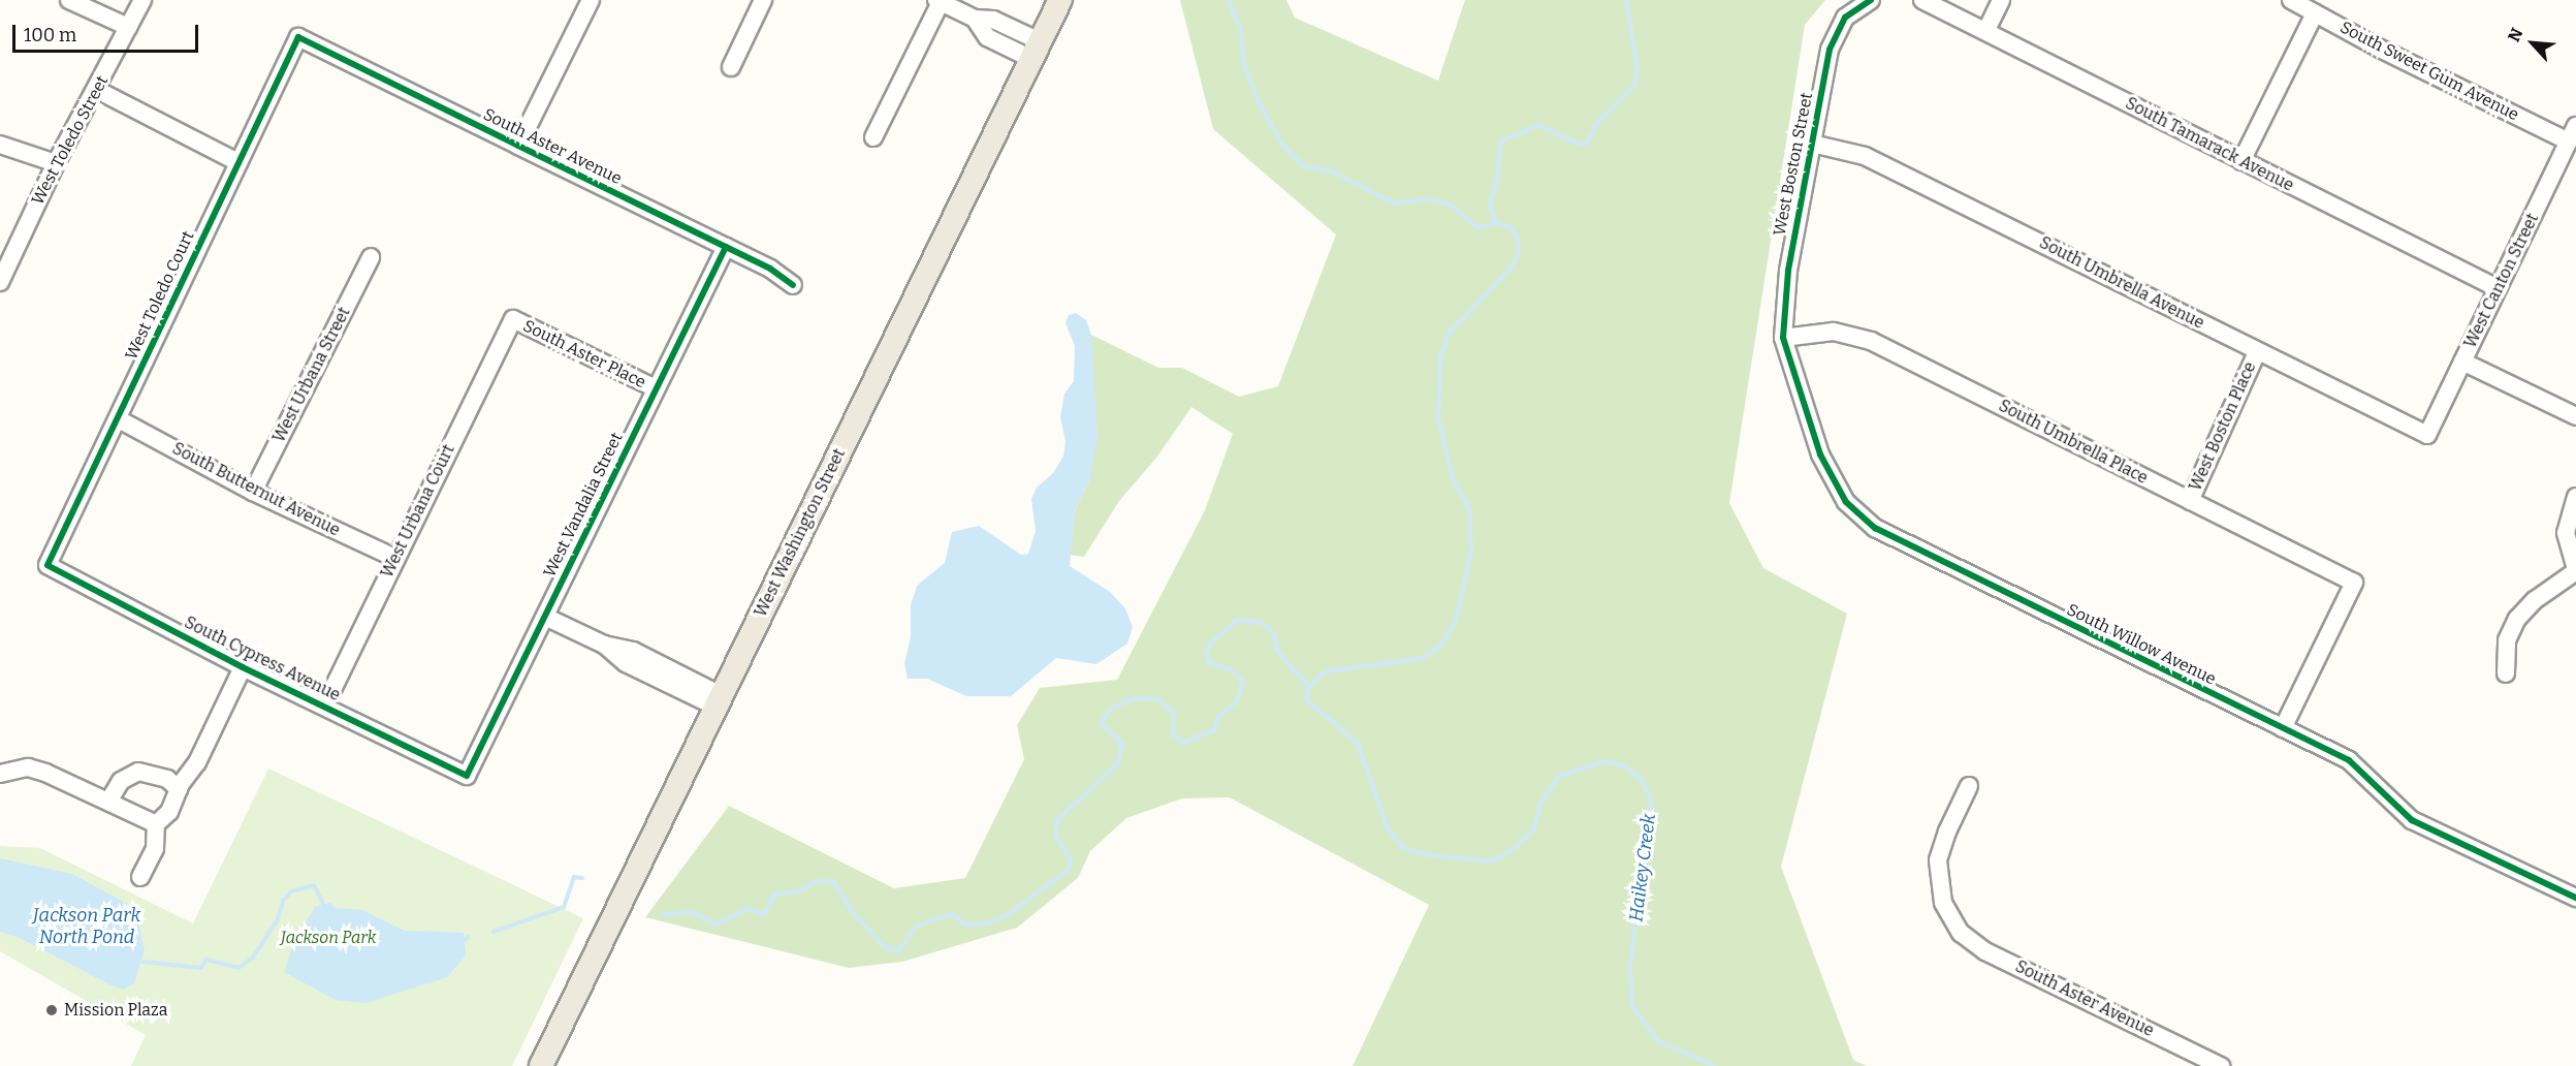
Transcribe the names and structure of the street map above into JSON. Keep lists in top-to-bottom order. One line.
{"streets":{"main road":["West Washington Street"],"street":["South Sweet Gum Avenue","West Toledo Street","South Tamarack Avenue","South Aster Avenue","West Boston Street","West Canton Street","South Umbrella Avenue","West Toledo Court","South Aster Place","West Urbana Street","West Boston Place","South Umbrella Place","South Butternut Avenue","West Vandalia Street","West Urbana Court","South Willow Avenue","South Cypress Avenue"]},"crossings":[["South Sweet Gum Avenue","West Canton Street"],["South Tamarack Avenue","West Canton Street"],["South Aster Avenue","West Toledo Court"],["South Aster Avenue","West Vandalia Street"],["West Boston Street","South Umbrella Avenue"],["West Boston Street","South Umbrella Place"],["West Boston Street","South Willow Avenue"],["West Canton Street","South Umbrella Avenue"],["South Umbrella Avenue","West Boston Place"],["West Toledo Court","South Butternut Avenue"],["West Toledo Court","South Cypress Avenue"],["South Aster Place","West Vandalia Street"],["South Aster Place","West Urbana Court"],["West Urbana Street","South Butternut Avenue"],["West Boston Place","South Umbrella Place"],["South Umbrella Place","South Willow Avenue"],["South Butternut Avenue","West Urbana Court"],["West Vandalia Street","South Cypress Avenue"],["West Urbana Court","South Cypress Avenue"]],"water":["Haikey Creek","Jackson Park North Pond"],"parks":["Jackson Park"],"places":["Mission Plaza"],"scale_bar":"100 m","north":"top left"}
